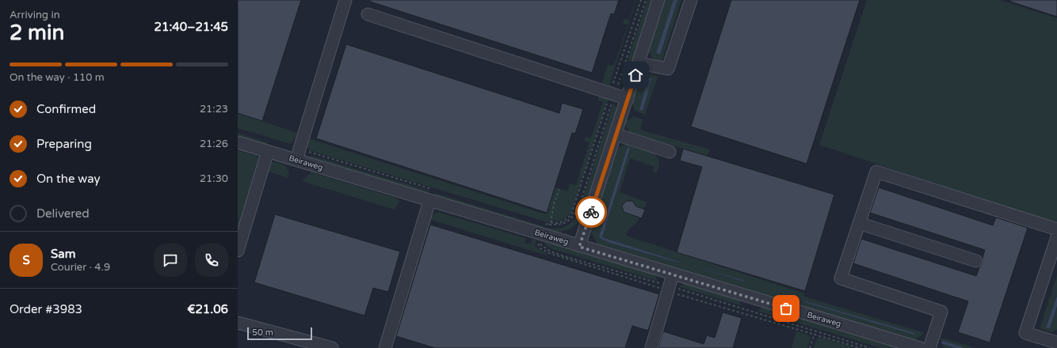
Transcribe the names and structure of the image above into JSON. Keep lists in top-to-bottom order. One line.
{"streets":{"street":["Beiraweg"]},"scale_bar":"50 m","page":{"heading":["2 min","Arriving in","21:40–21:45"],"panel":["Sam","Courier · 4.9","Order #3983","€21.06"],"bar":"On the way · 110 m","list":[["Confirmed","21:23"],["Preparing","21:26"],["On the way","21:30"],"Delivered"],"round":"S","scale":"50 m"}}
